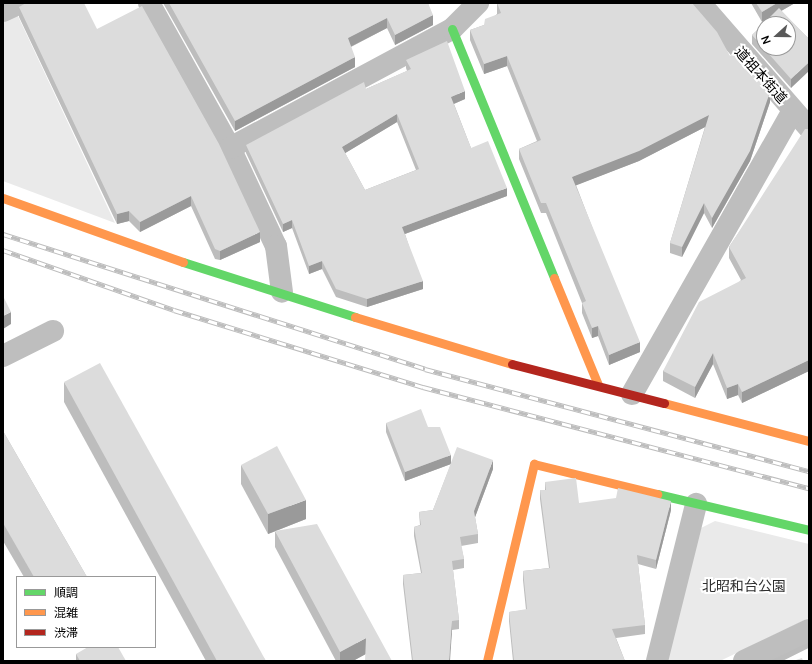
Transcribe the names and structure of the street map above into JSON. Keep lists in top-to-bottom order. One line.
{"streets":{"street":["道祖本街道"]},"parks":["北昭和台公園"],"legend":["順調","混雑","渋滞"],"north":"left"}
